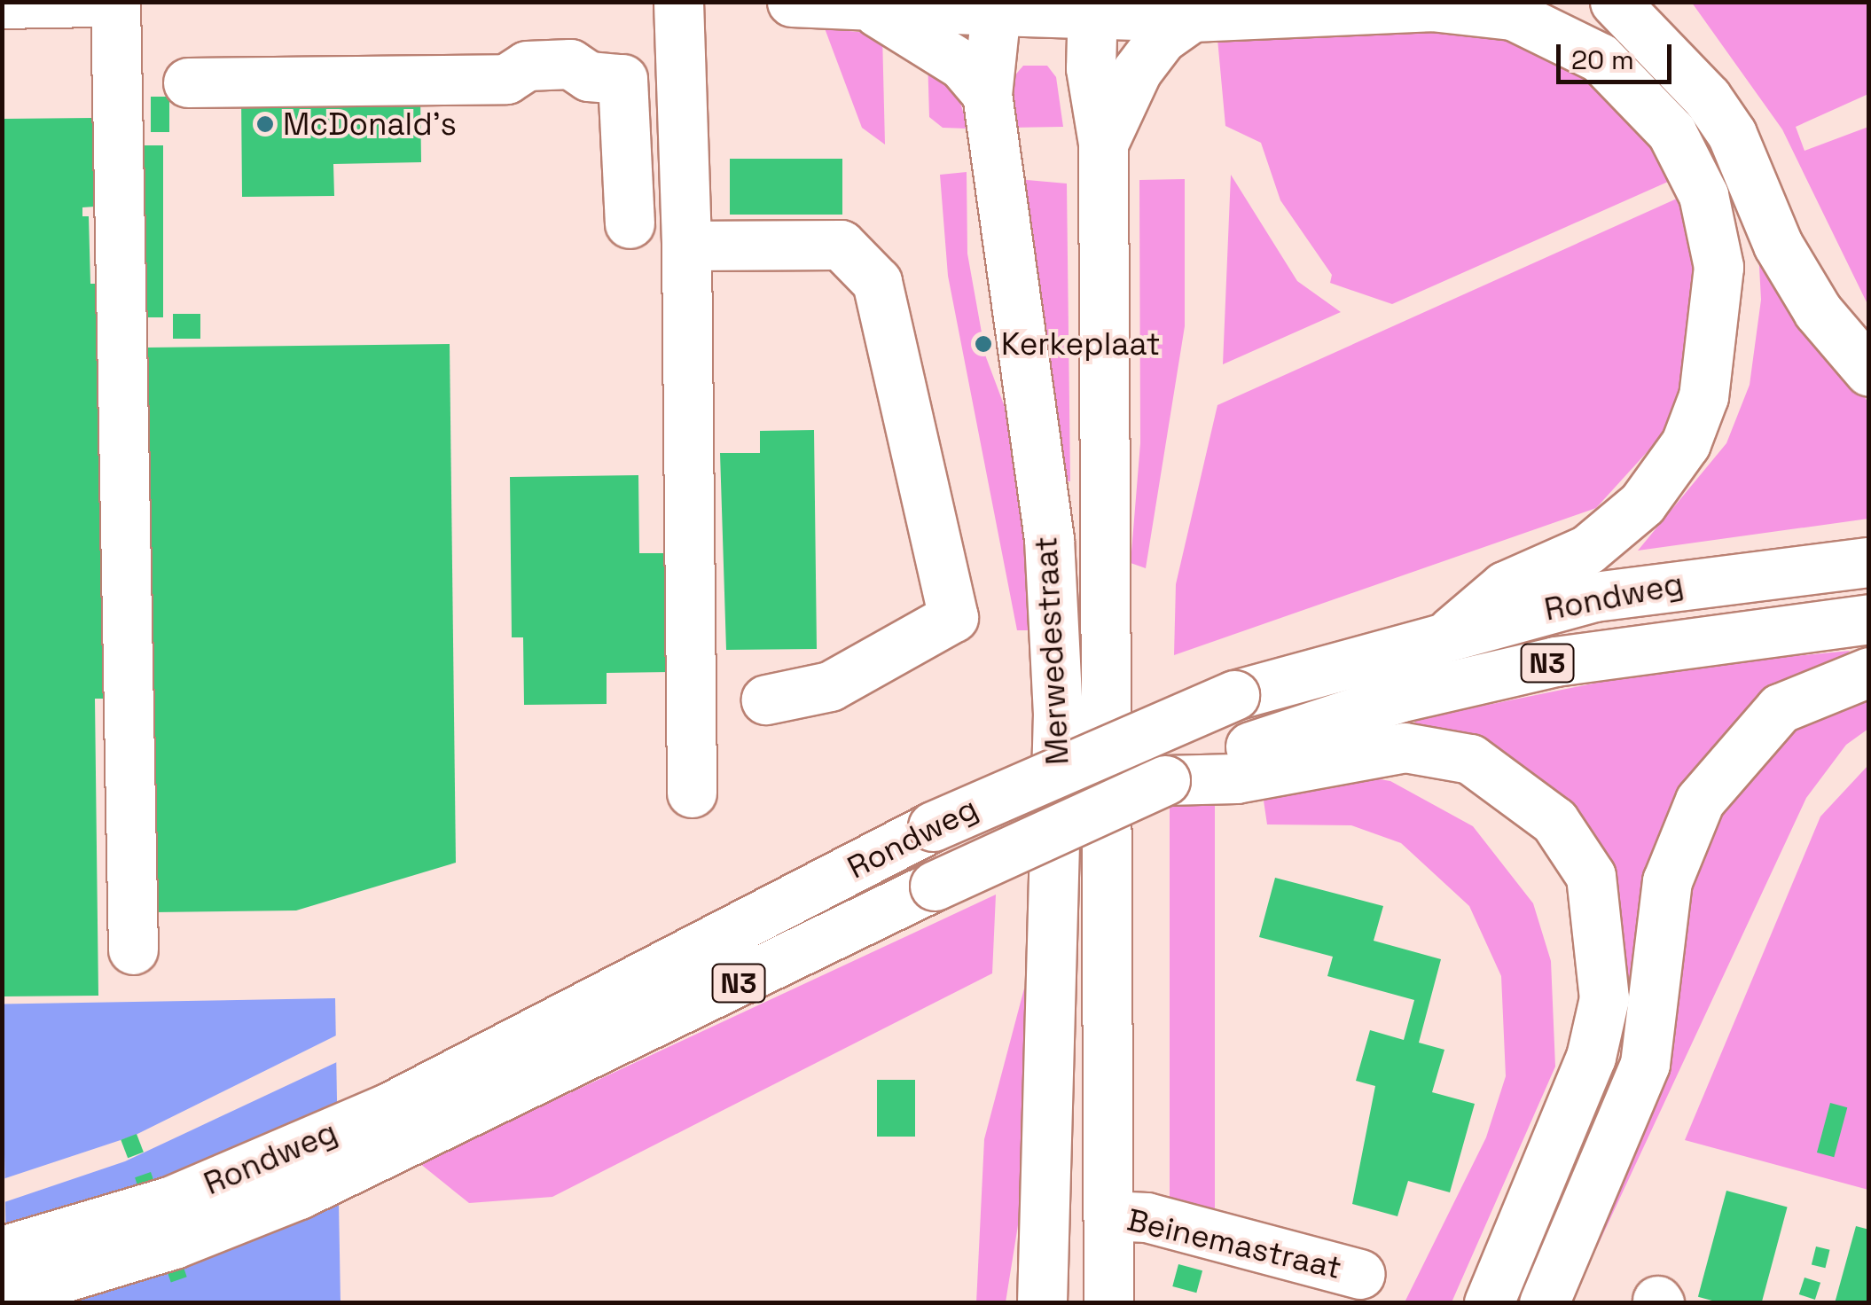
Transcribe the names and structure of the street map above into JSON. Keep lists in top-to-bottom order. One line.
{"streets":{"main road":["Rondweg","Merwedestraat","N3","Beinemastraat"]},"crossings":[["Rondweg","N3"],["Merwedestraat","N3"],["Merwedestraat","Beinemastraat"]],"places":["McDonald's","Kerkeplaat"],"scale_bar":"20 m"}
